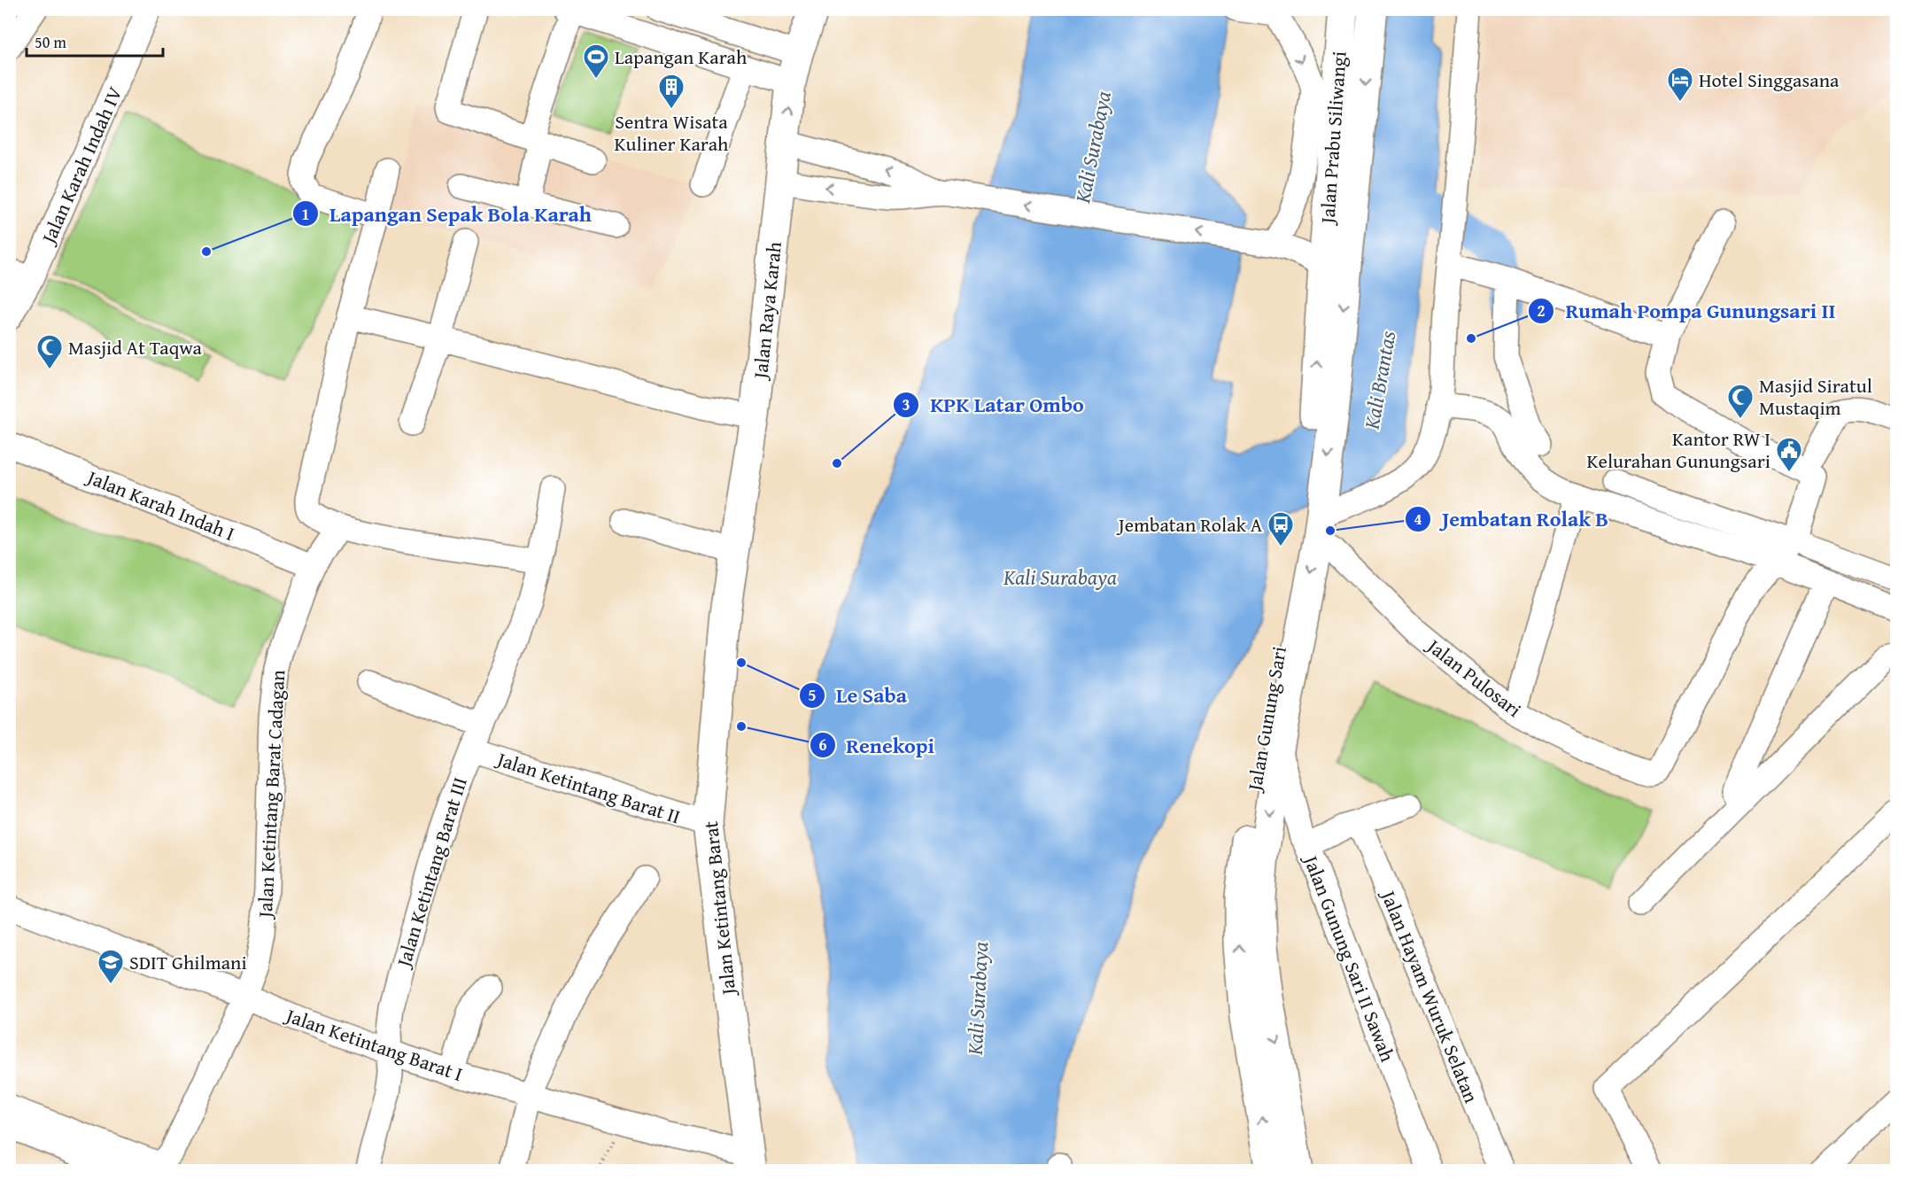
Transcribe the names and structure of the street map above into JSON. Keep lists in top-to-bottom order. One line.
{"streets":{"main road":["Jalan Prabu Siliwangi","Jalan Raya Karah","Jalan Gunung Sari","Jalan Ketintang Barat"],"street":["Jalan Karah Indah IV","Jalan Karah Indah I","Jalan Pulosari","Jalan Ketintang Barat II","Jalan Ketintang Barat Cadagan","Jalan Ketintang Barat III","Jalan Gunung Sari II Sawah","Jalan Hayam Wuruk Selatan","Jalan Ketintang Barat I"]},"crossings":[["Jalan Prabu Siliwangi","Jalan Gunung Sari"],["Jalan Raya Karah","Jalan Ketintang Barat"],["Jalan Karah Indah I","Jalan Ketintang Barat Cadagan"],["Jalan Pulosari","Jalan Gunung Sari"],["Jalan Gunung Sari","Jalan Gunung Sari II Sawah"],["Jalan Ketintang Barat II","Jalan Ketintang Barat III"],["Jalan Ketintang Barat II","Jalan Ketintang Barat"],["Jalan Ketintang Barat Cadagan","Jalan Ketintang Barat I"],["Jalan Ketintang Barat III","Jalan Ketintang Barat I"],["Jalan Ketintang Barat","Jalan Ketintang Barat I"]],"water":["Kali Surabaya","Kali Brantas"],"places":{"sports":["Lapangan Karah"],"hotel":["Hotel Singgasana"],"building":["Sentra Wisata Kuliner Karah"],"other":["Lapangan Sepak Bola Karah","Rumah Pompa Gunungsari II","KPK Latar Ombo","Jembatan Rolak B","Le Saba","Renekopi"],"mosque":["Masjid At Taqwa","Masjid Siratul Mustaqim"],"public building":["Kantor RW I Kelurahan Gunungsari"],"bus stop":["Jembatan Rolak A"],"school or university":["SDIT Ghilmani"]},"scale_bar":"50 m"}
